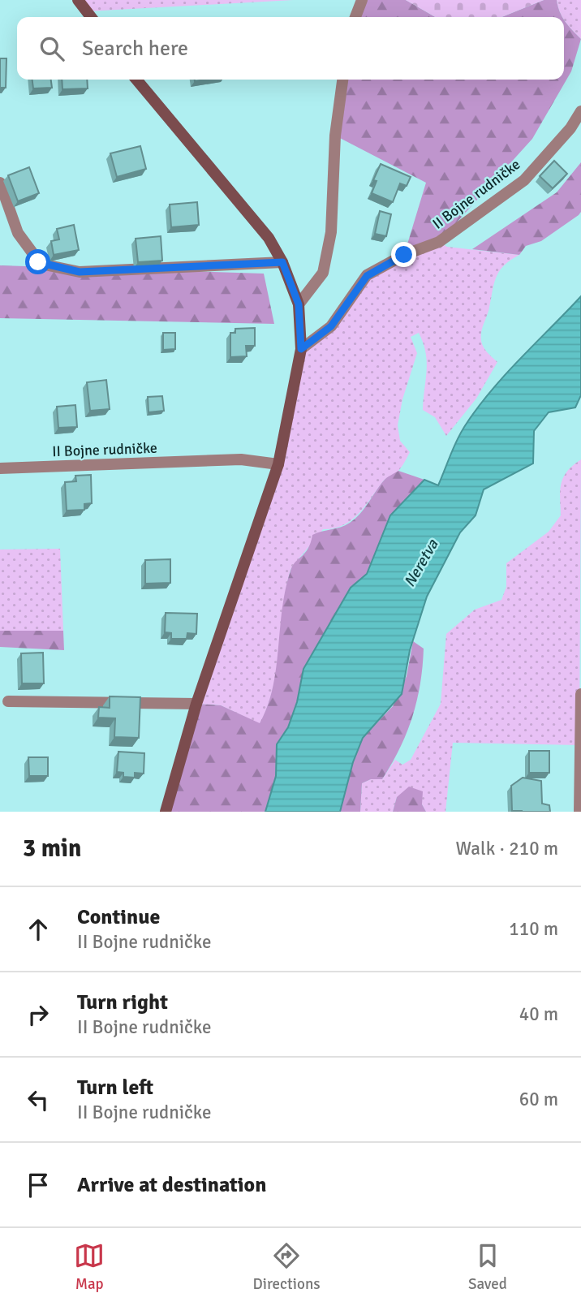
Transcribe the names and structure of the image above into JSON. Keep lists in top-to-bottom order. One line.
{"streets":{"street":["II Bojne rudničke"]},"water":["Neretva"],"page":{"search":"Search here","heading":["3 min","Walk · 210 m"],"list":[["Continue","II Bojne rudničke","110 m"],["Turn right","II Bojne rudničke","40 m"],["Turn left","II Bojne rudničke","60 m"],"Arrive at destination"],"nav":["Map","Directions","Saved"]}}
